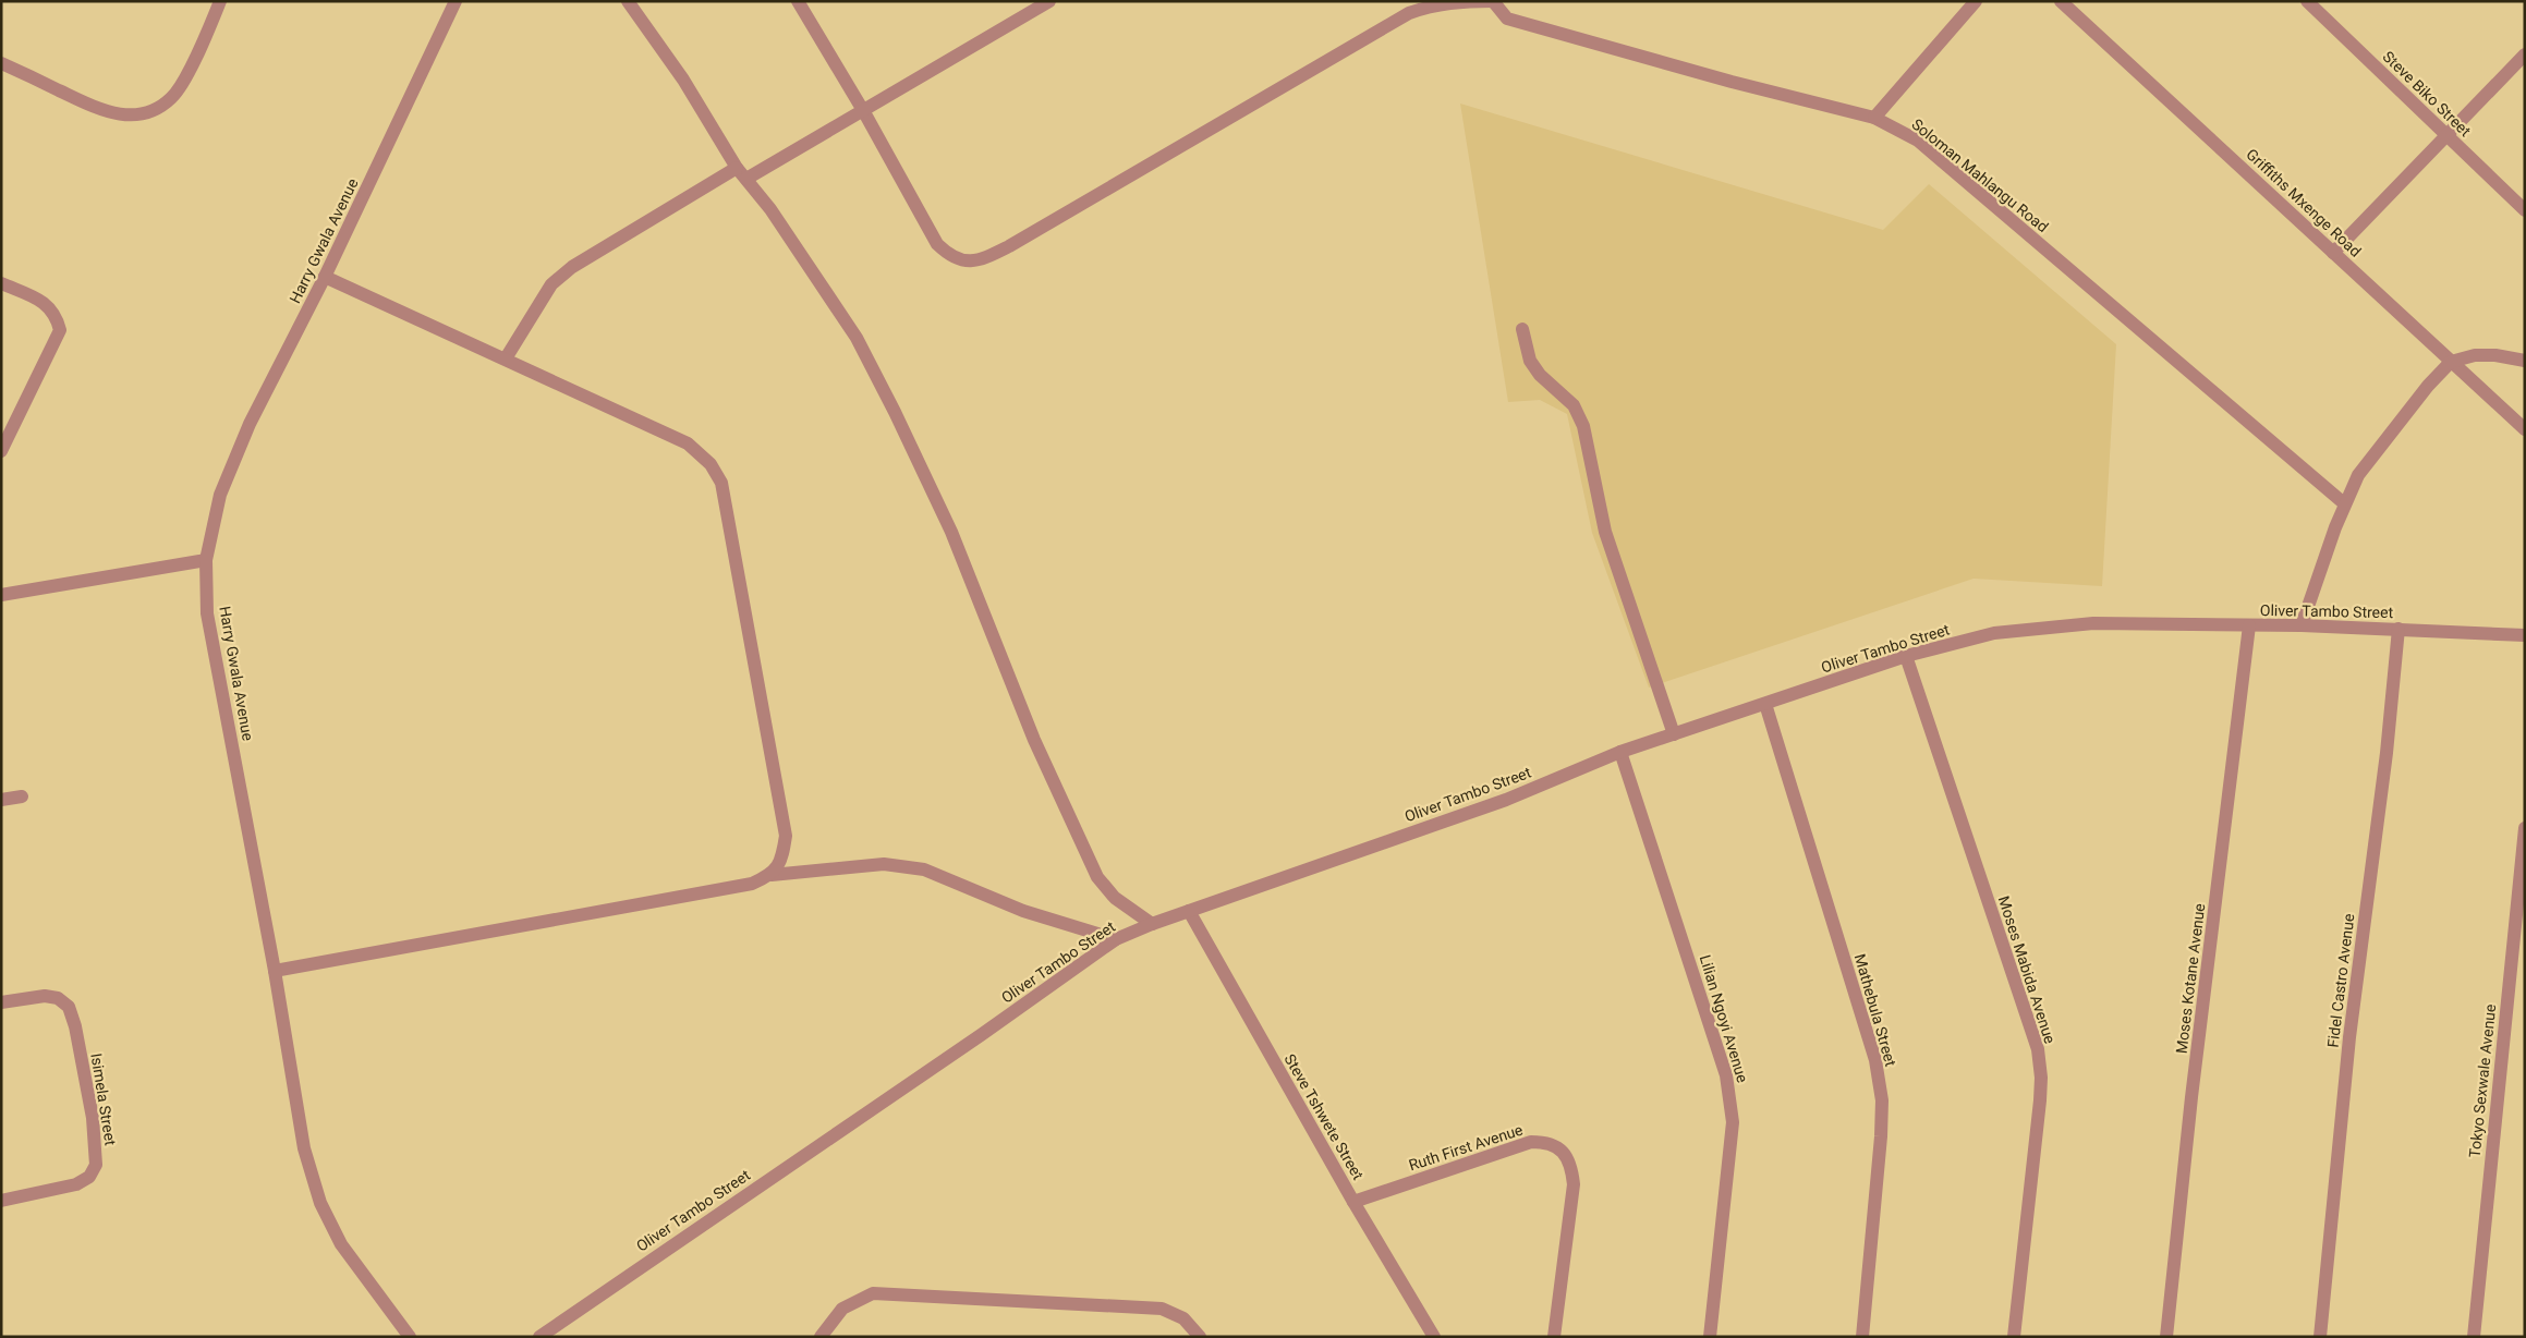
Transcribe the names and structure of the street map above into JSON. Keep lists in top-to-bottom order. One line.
{"streets":{"street":["Steve Biko Street","Soloman Mahlangu Road","Griffiths Mxenge Road","Harry Gwala Avenue","Oliver Tambo Street","Moses Mabida Avenue","Moses Kotane Avenue","Fidel Castro Avenue","Mathebula Street","Lilian Ngoyi Avenue","Tokyo Sexwale Avenue","Isimela Street","Steve Tshwete Street","Ruth First Avenue"]},"crossings":[["Oliver Tambo Street","Moses Mabida Avenue"],["Oliver Tambo Street","Moses Kotane Avenue"],["Oliver Tambo Street","Fidel Castro Avenue"],["Oliver Tambo Street","Mathebula Street"],["Oliver Tambo Street","Lilian Ngoyi Avenue"],["Oliver Tambo Street","Steve Tshwete Street"],["Steve Tshwete Street","Ruth First Avenue"]]}
